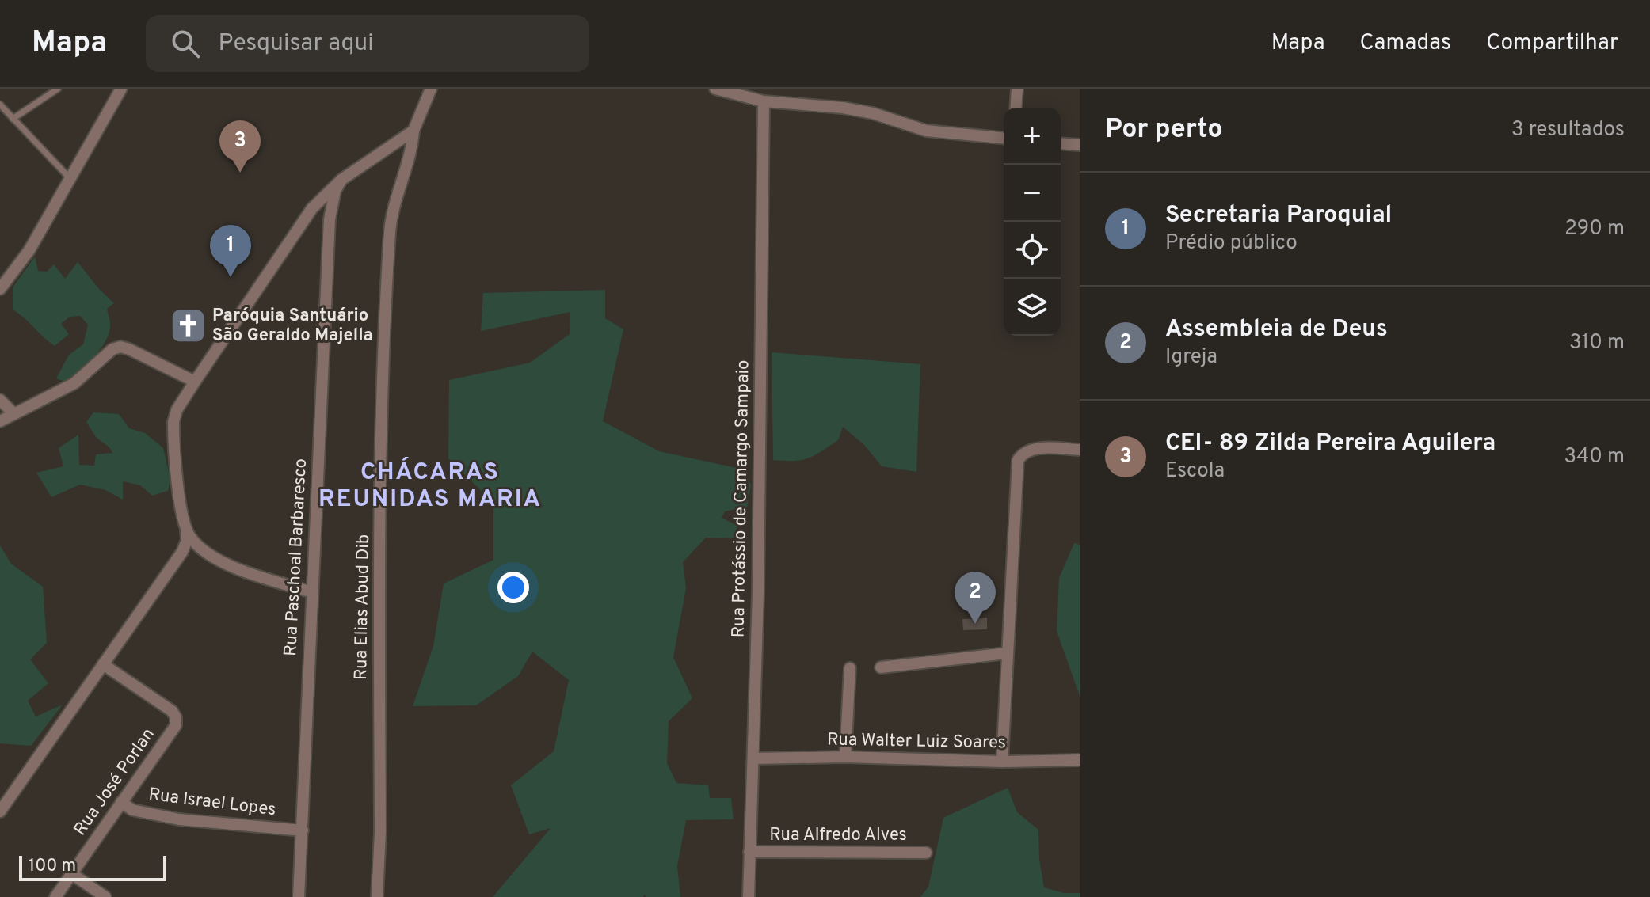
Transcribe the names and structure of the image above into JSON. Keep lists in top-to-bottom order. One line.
{"streets":{"street":["Rua Protássio de Camargo Sampaio","Rua Paschoal Barbaresco","Rua Elias Abud Dib","Rua Walter Luiz Soares","Rua José Porlan","Rua Israel Lopes","Rua Alfredo Alves"]},"crossings":[["Rua Protássio de Camargo Sampaio","Rua Walter Luiz Soares"],["Rua Protássio de Camargo Sampaio","Rua Alfredo Alves"],["Rua Paschoal Barbaresco","Rua Israel Lopes"],["Rua José Porlan","Rua Israel Lopes"]],"districts":["CHÁCARAS REUNIDAS MARIA"],"places":{"church":["Paróquia Santuário São Geraldo Majella"]},"scale_bar":"100 m","page":{"header":"Mapa","search":"Pesquisar aqui","nav":["Mapa","Camadas","Compartilhar"],"heading":["Por perto","3 resultados"],"map_buttons":["+","−"],"pins":["3","1","2"],"list":[{"mark":"1","name":"Secretaria Paroquial","note":"Prédio público","value":"290 m"},{"mark":"2","name":"Assembleia de Deus","note":"Igreja","value":"310 m"},{"mark":"3","name":"CEI- 89 Zilda Pereira Aguilera","note":"Escola","value":"340 m"}],"scale":"100 m"}}
